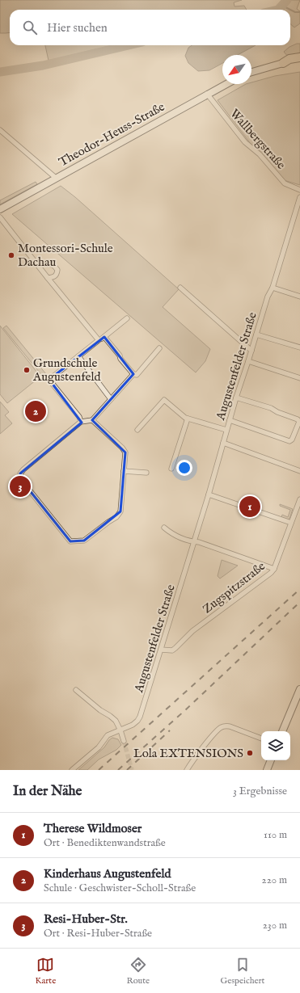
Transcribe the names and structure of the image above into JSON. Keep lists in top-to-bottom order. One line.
{"streets":{"street":["Theodor-Heuss-Straße","Wallbergstraße","Augustenfelder Straße","Zugspitzstraße"]},"crossings":[["Theodor-Heuss-Straße","Wallbergstraße"],["Augustenfelder Straße","Zugspitzstraße"]],"places":["Montessori-Schule Dachau","Grundschule Augustenfeld","Lola EXTENSIONS"],"north":"bottom left","page":{"search":"Hier suchen","pins":["2","3","1"],"heading":["In der Nähe","3 Ergebnisse"],"list":[{"mark":"1","name":"Therese Wildmoser","note":"Ort · Benediktenwandstraße","value":"110 m"},{"mark":"2","name":"Kinderhaus Augustenfeld","note":"Schule · Geschwister-Scholl-Straße","value":"220 m"},{"mark":"3","name":"Resi-Huber-Str.","note":"Ort · Resi-Huber-Straße","value":"230 m"}],"nav":["Karte","Route","Gespeichert"]}}
